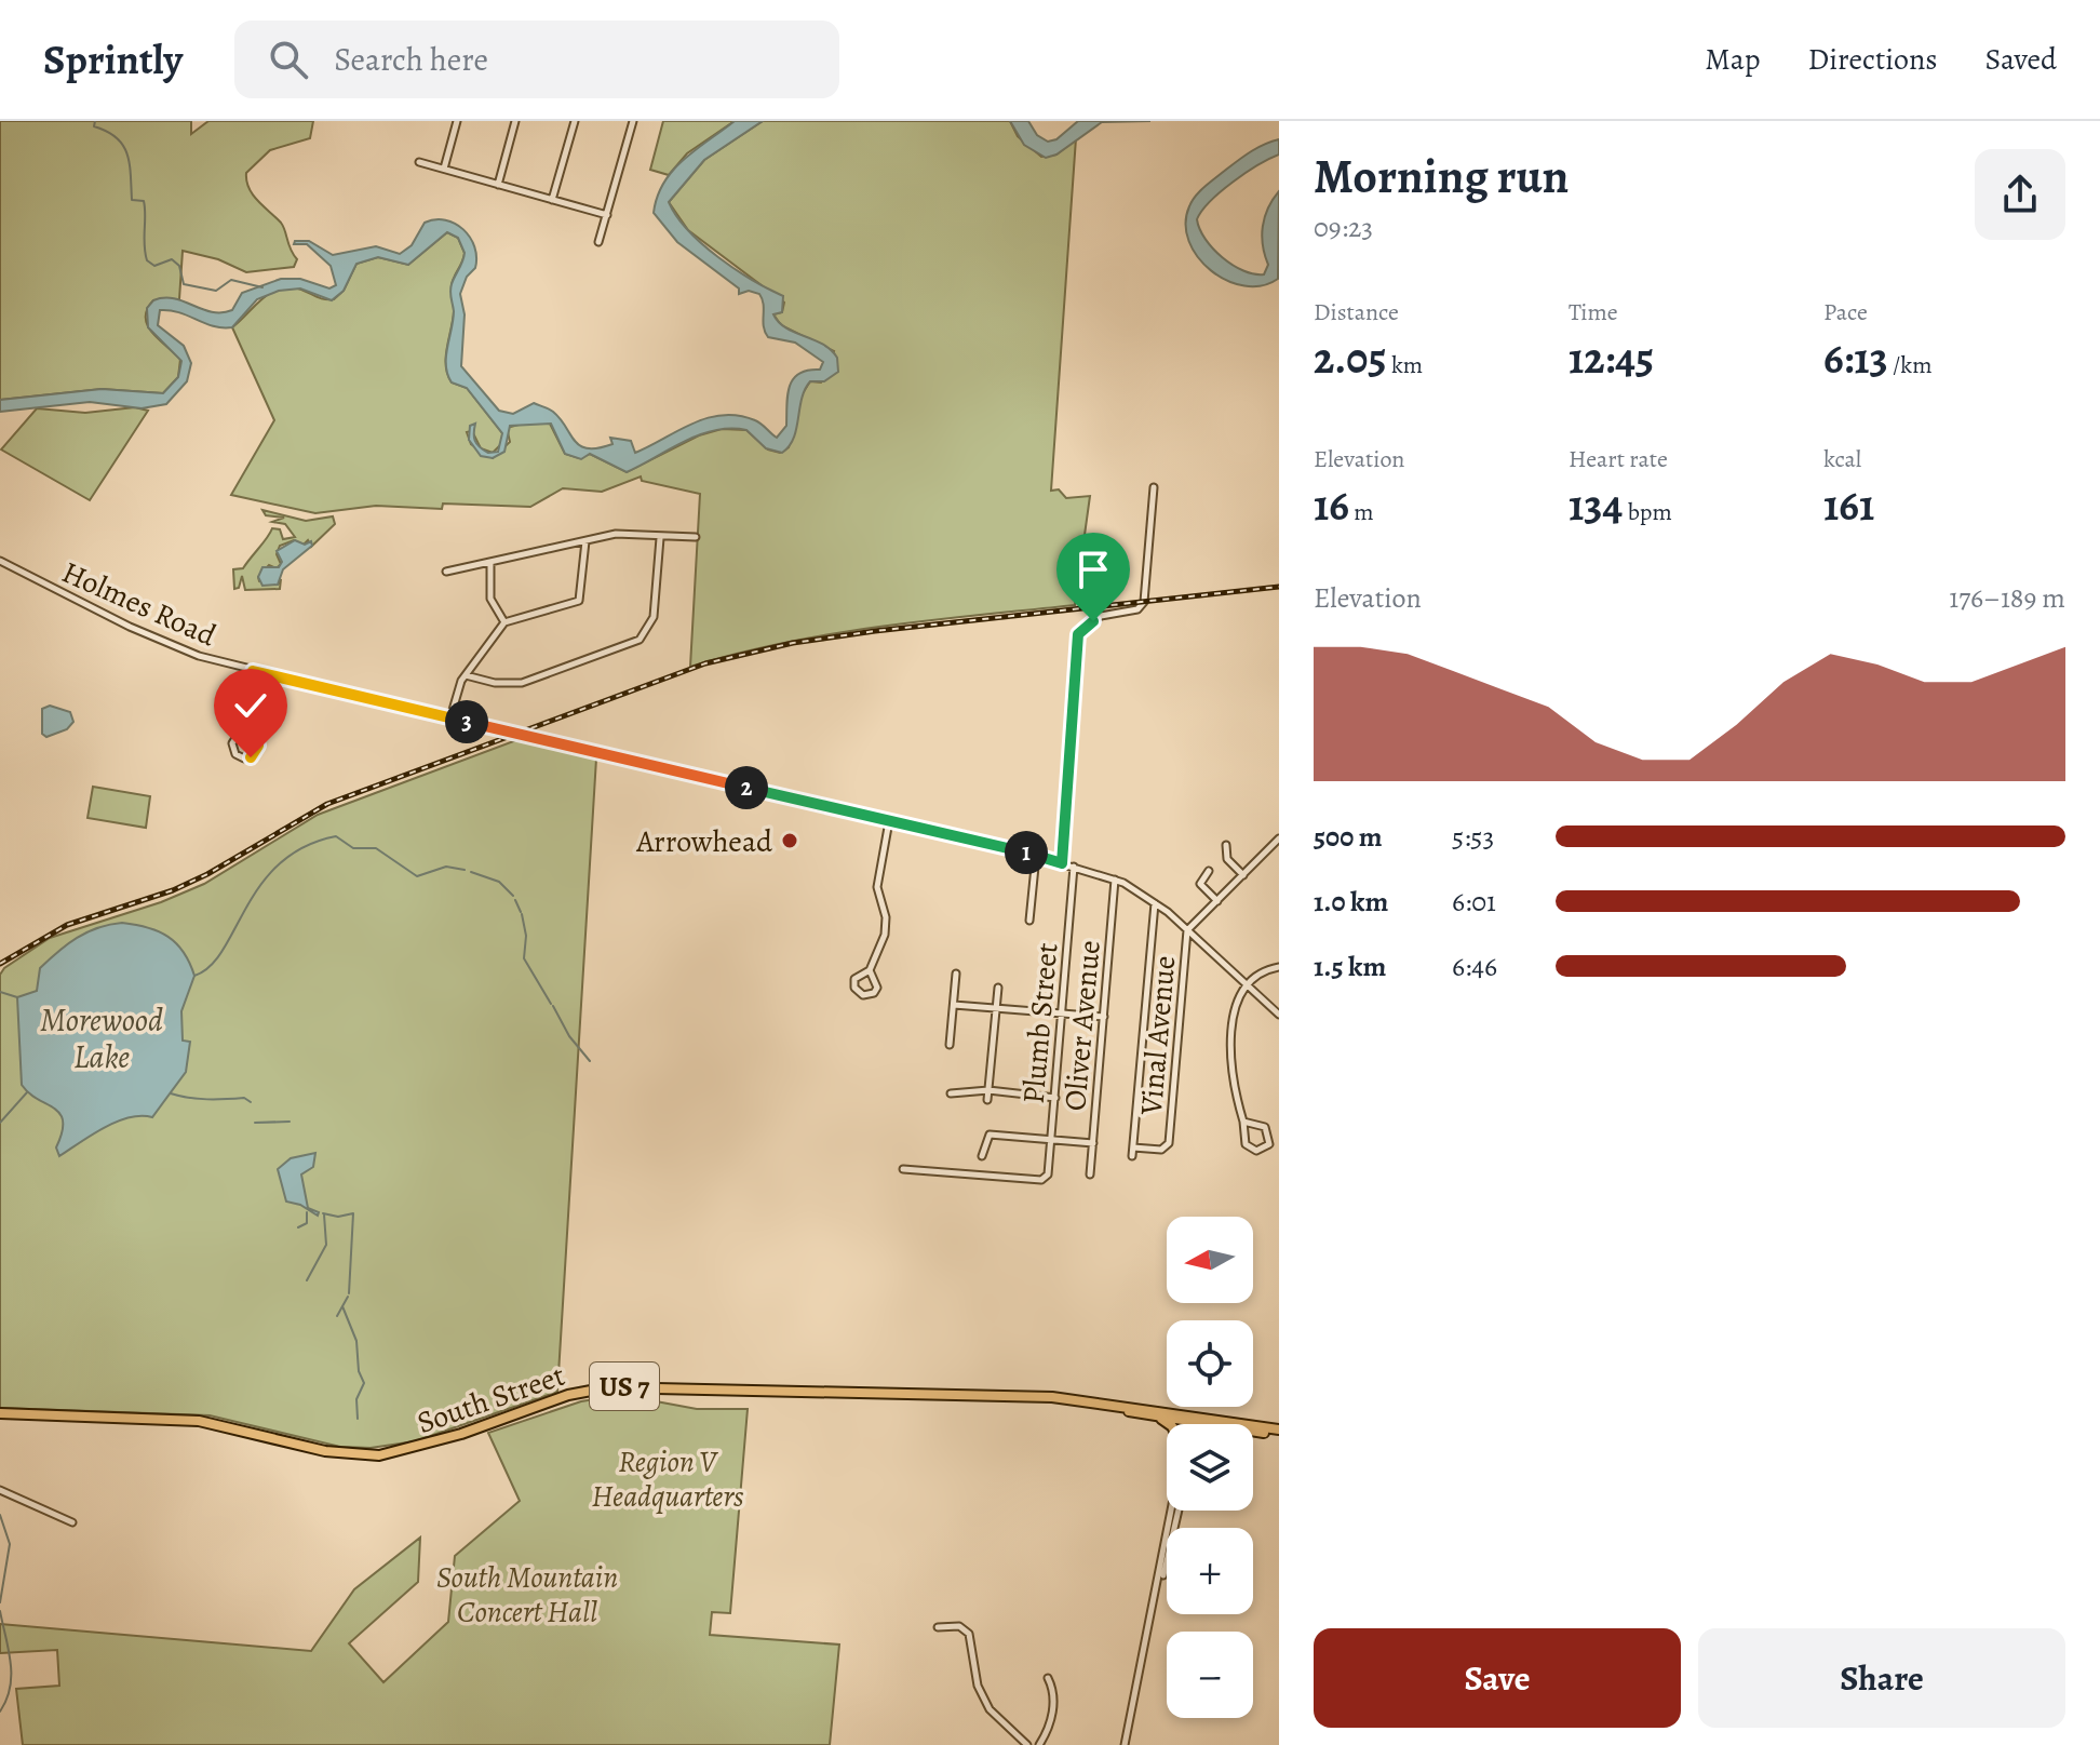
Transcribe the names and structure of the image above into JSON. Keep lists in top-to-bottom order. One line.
{"streets":{"highway":["US 7","South Street"],"street":["Holmes Road","Plumb Street","Oliver Avenue","Vinal Avenue"]},"crossings":[["Holmes Road","Plumb Street"],["Holmes Road","Oliver Avenue"],["Holmes Road","Vinal Avenue"]],"water":["Morewood Lake"],"parks":["Region V Headquarters","South Mountain Concert Hall"],"places":["Arrowhead"],"north":"left","page":{"header":"Sprintly","search":"Search here","nav":["Map","Directions","Saved"],"heading":["Morning run","09:23"],"stats":[["Distance","2.05 km"],["Time","12:45"],["Pace","6:13 /km"],["Elevation","16 m"],["Heart rate","134 bpm"],["kcal","161"]],"chart":["Elevation","176–189 m"],"pins":["3","2","1"],"list":[{"name":"500 m","note":"5:53"},{"name":"1.0 km","note":"6:01"},{"name":"1.5 km","note":"6:46"}],"map_buttons":["+","−"],"buttons":["Save","Share"]}}
